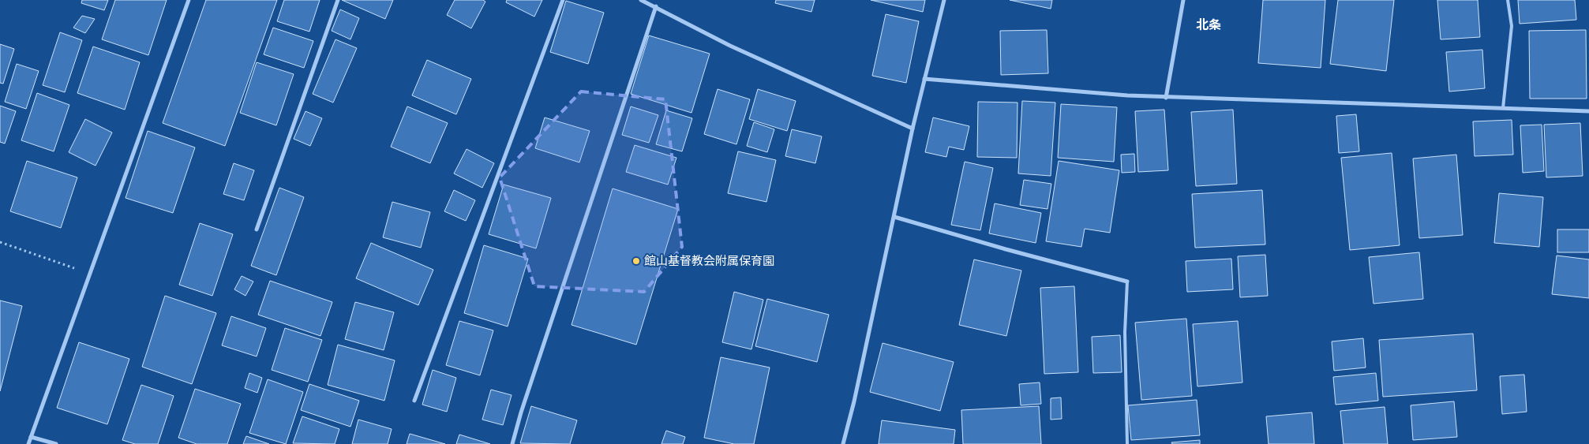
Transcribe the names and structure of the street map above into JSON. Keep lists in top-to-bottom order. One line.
{"districts":["北条"],"places":["館山基督教会附属保育園"]}
